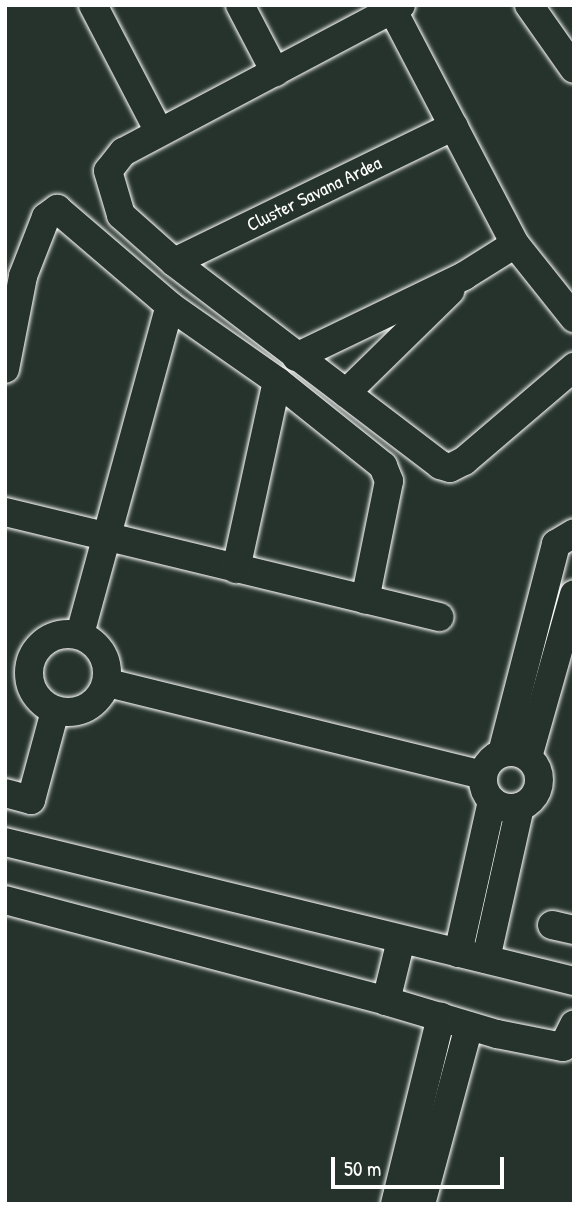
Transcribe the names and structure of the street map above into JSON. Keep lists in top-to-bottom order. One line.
{"streets":{"street":["Cluster Savana Ardea"]},"scale_bar":"50 m"}
